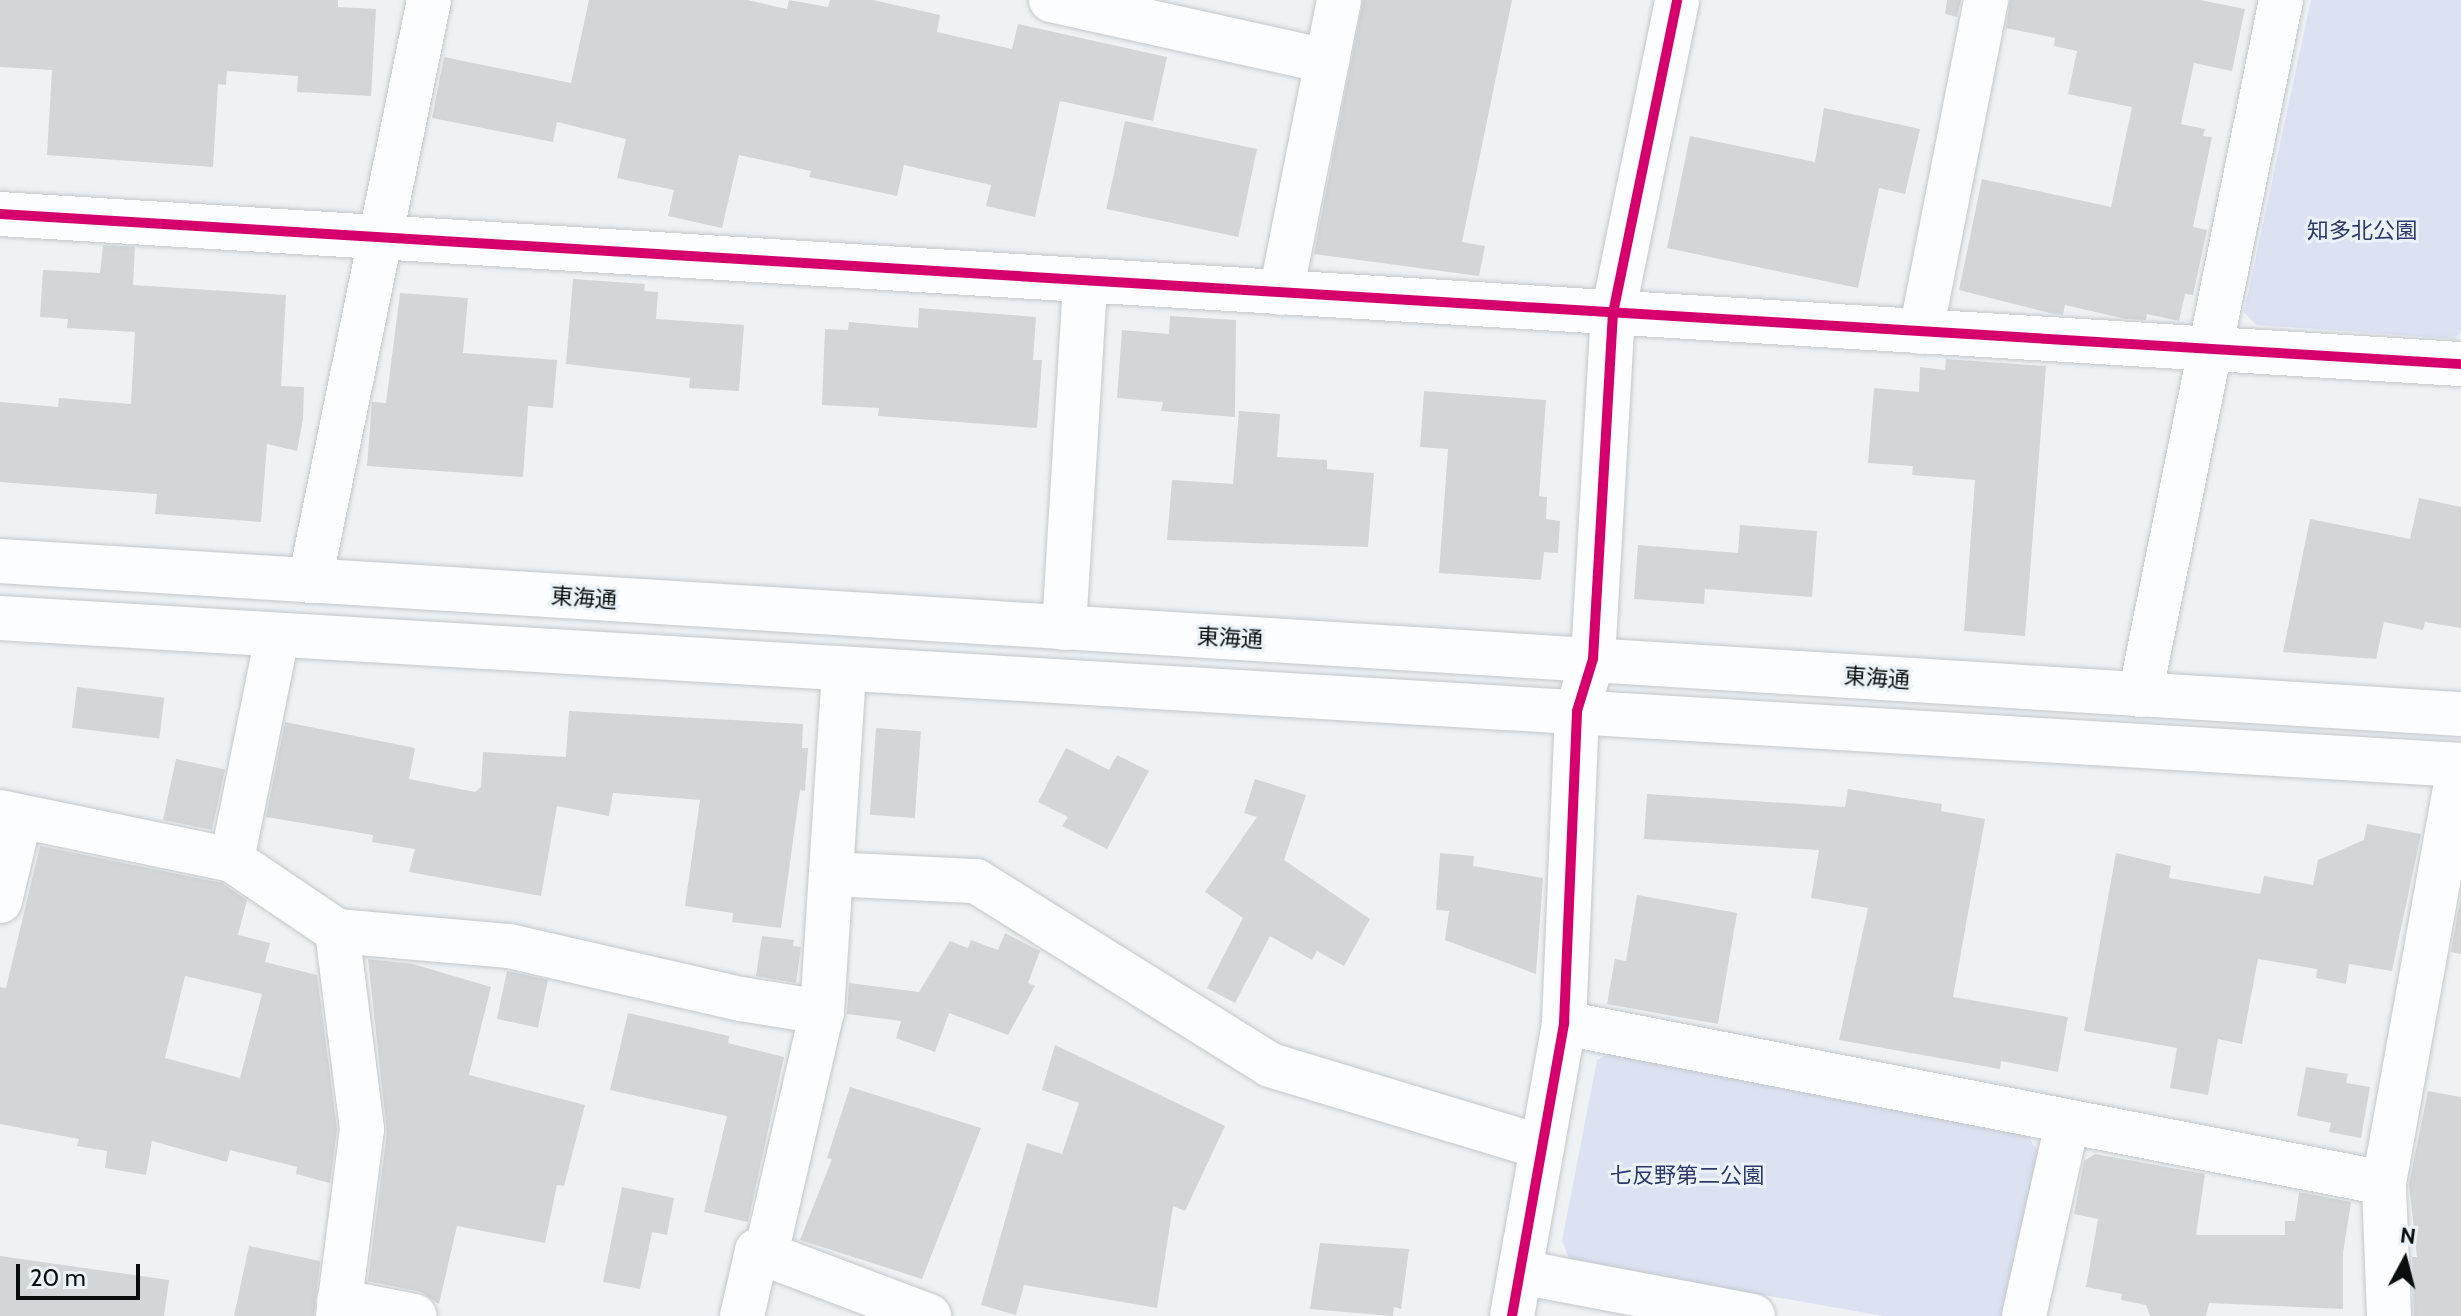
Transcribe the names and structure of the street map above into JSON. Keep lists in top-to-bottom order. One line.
{"streets":{"street":["東海通"]},"parks":["知多北公園","七反野第二公園"],"scale_bar":"20 m","north":"top"}
